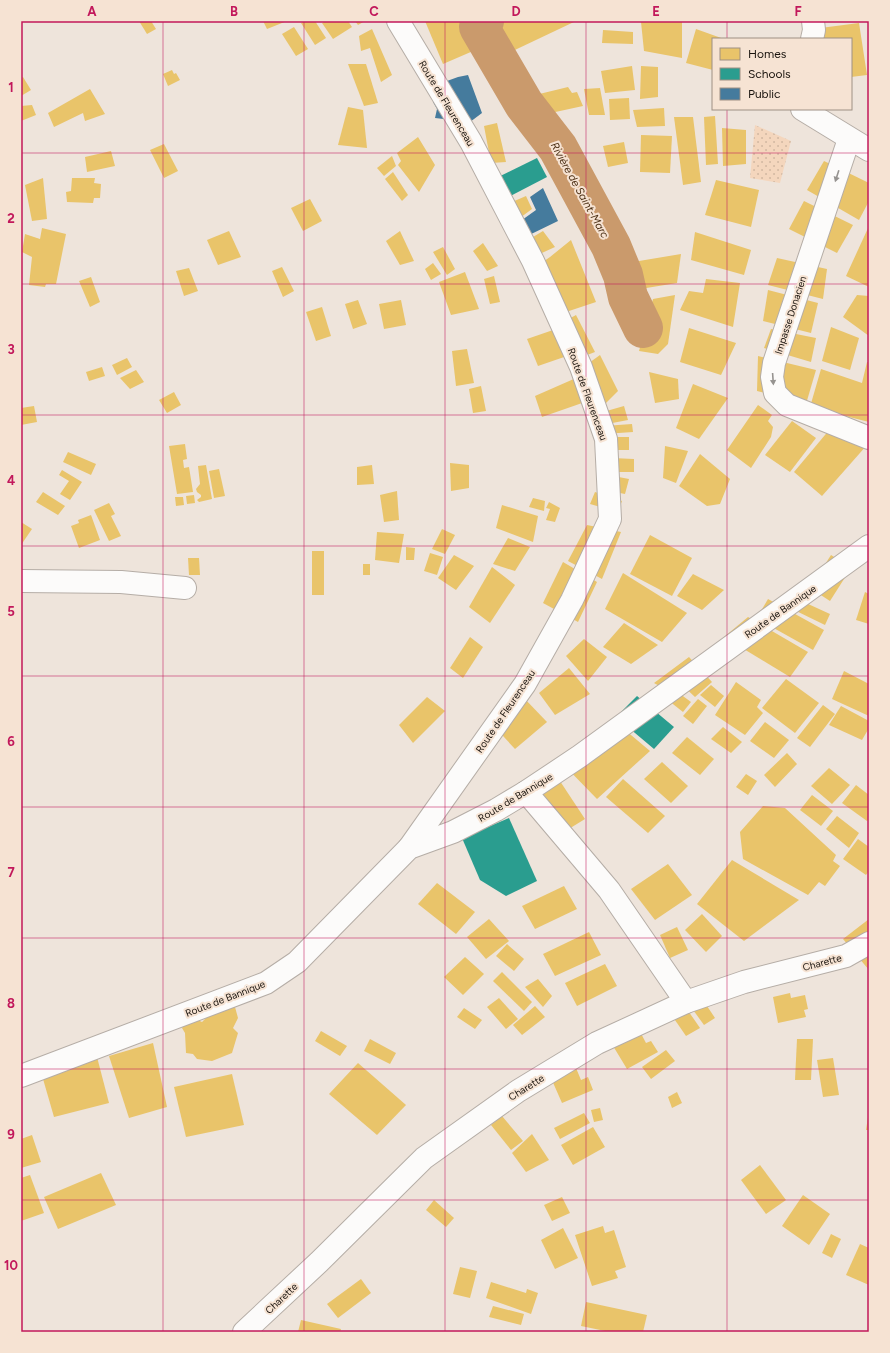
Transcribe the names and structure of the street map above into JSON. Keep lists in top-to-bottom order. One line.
{"streets":{"street":["Route de Fleurenceau","Impasse Donacien","Route de Bannique","Charette"]},"crossings":[["Route de Fleurenceau","Route de Bannique"]],"one_way":["Impasse Donacien"],"water":["Rivière de Saint-Marc"],"legend":["Homes","Schools","Public"],"grid":{"columns":["A","B","C","D","E","F"],"rows":["1","2","3","4","5","6","7","8","9","10"]}}
